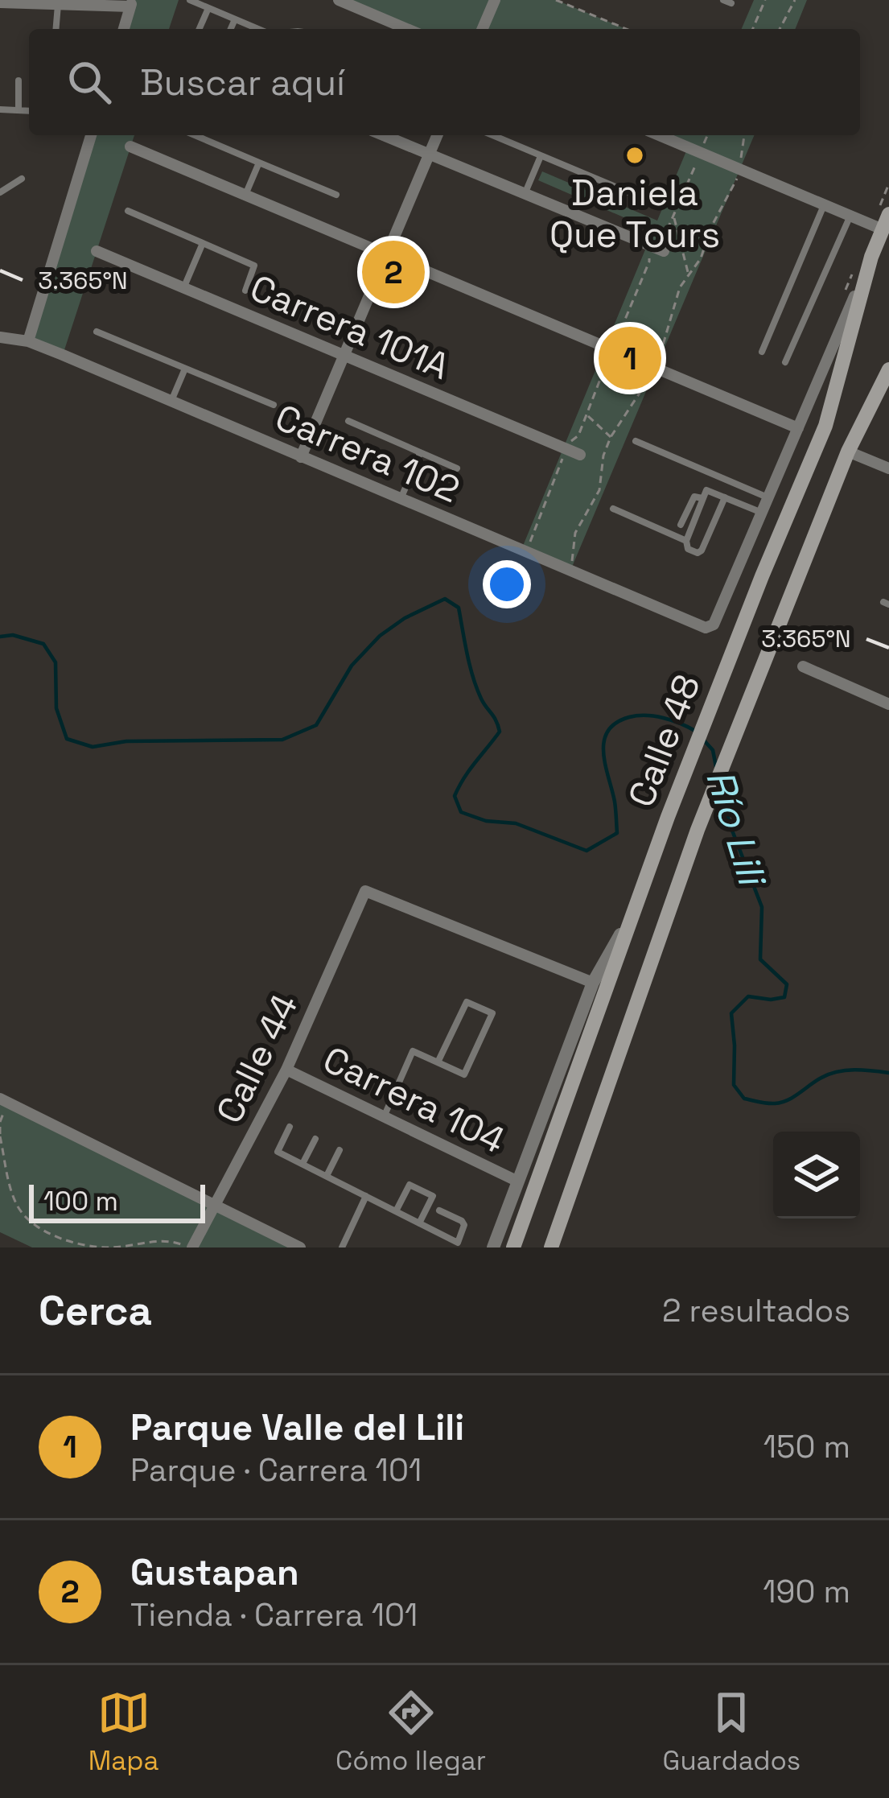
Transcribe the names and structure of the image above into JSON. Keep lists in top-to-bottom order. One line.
{"streets":{"main road":["Calle 48"],"street":["Carrera 101A","Carrera 102","Calle 44","Carrera 104"]},"crossings":[["Carrera 102","Calle 48"],["Calle 44","Carrera 104"]],"water":["Río Lili"],"places":["Daniela Que Tours"],"scale_bar":"100 m","page":{"search":"Buscar aquí","pins":["2","1"],"scale":"100 m","heading":["Cerca","2 resultados"],"list":[{"mark":"1","name":"Parque Valle del Lili","note":"Parque · Carrera 101","value":"150 m"},{"mark":"2","name":"Gustapan","note":"Tienda · Carrera 101","value":"190 m"}],"nav":["Mapa","Cómo llegar","Guardados"]},"coordinates":["3.365°N"]}
